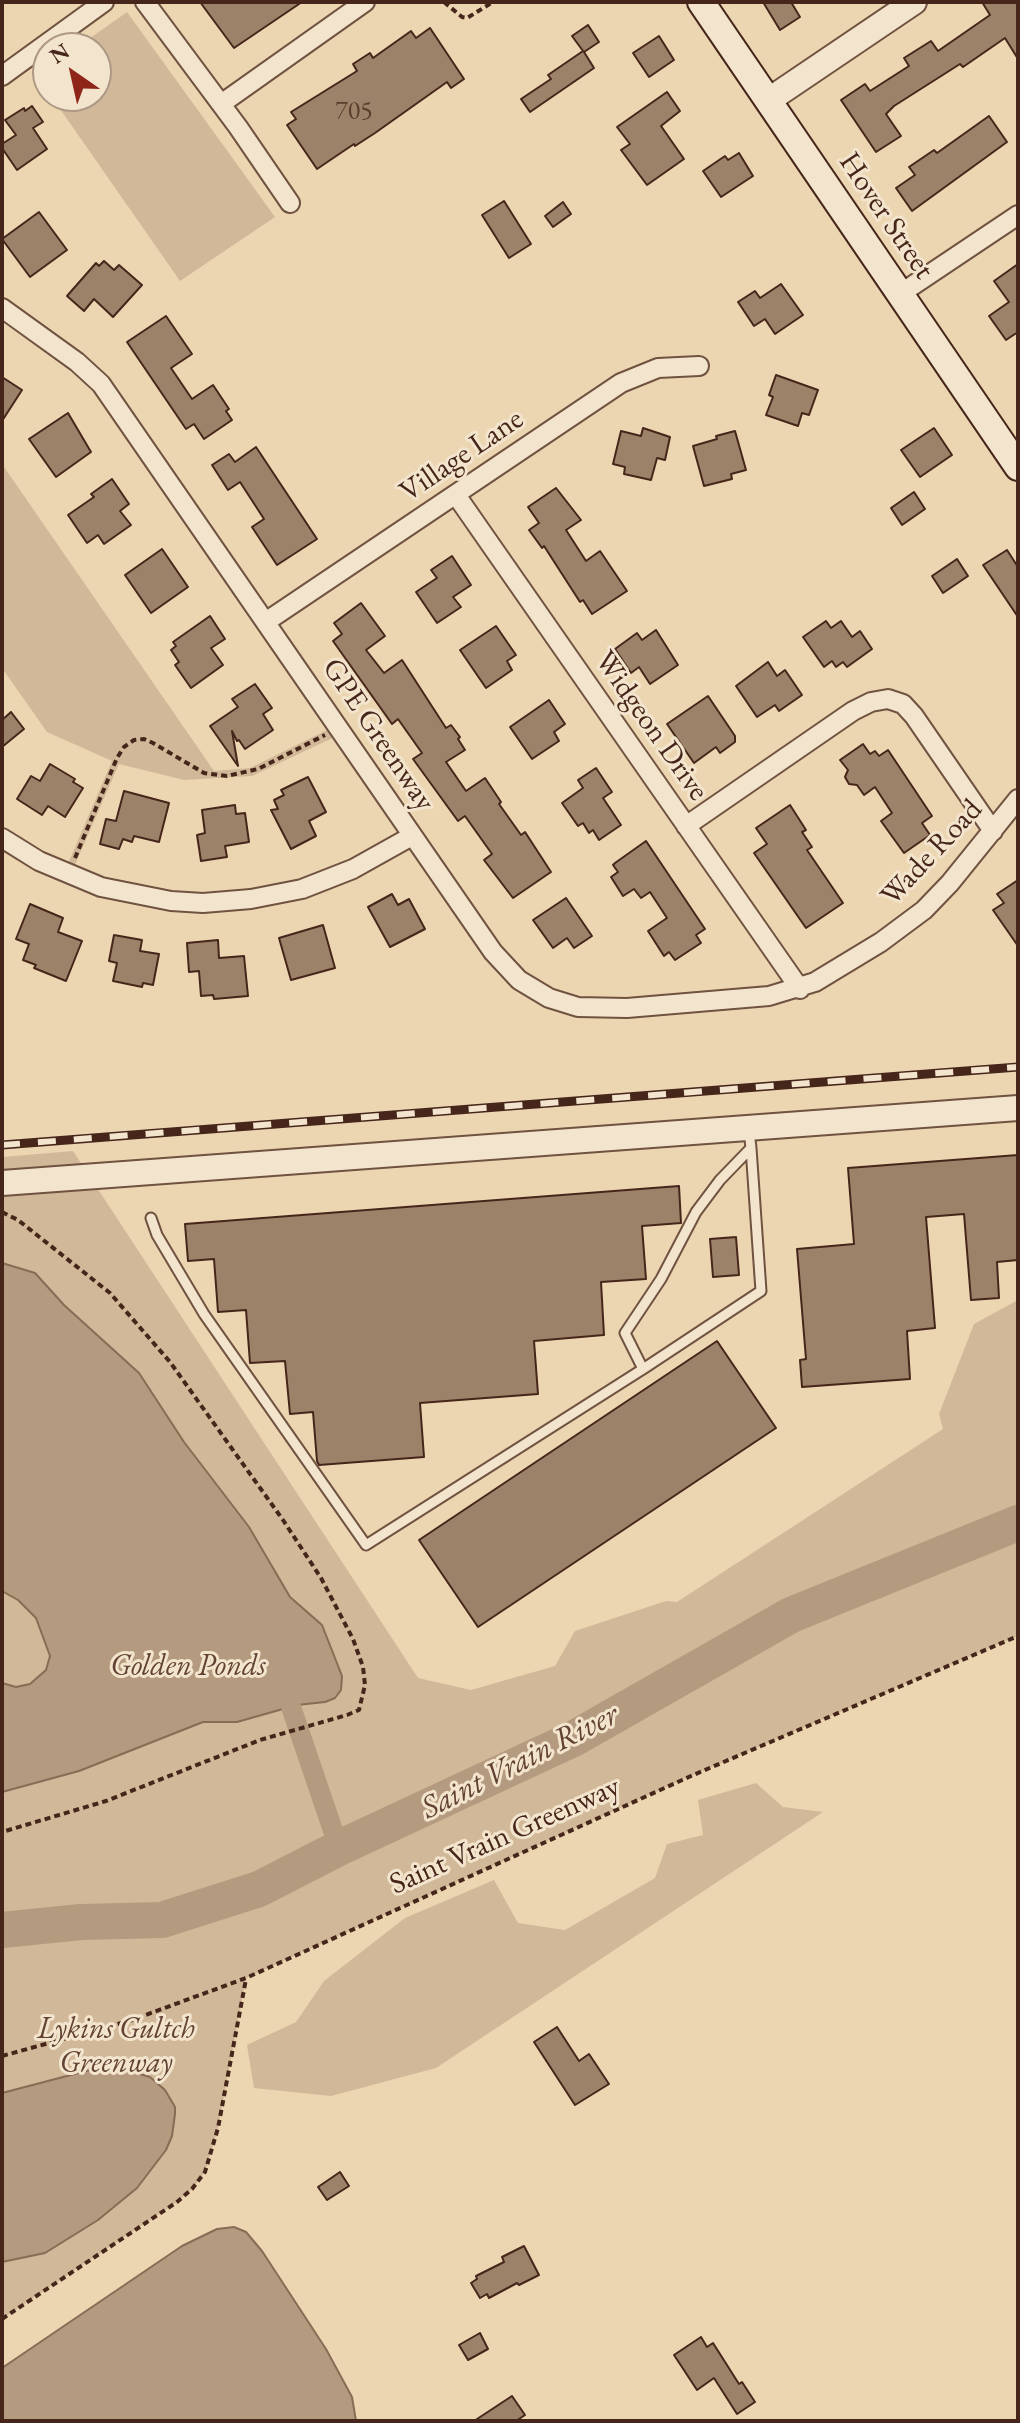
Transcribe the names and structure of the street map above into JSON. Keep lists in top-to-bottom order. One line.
{"streets":{"main road":["Hover Street"],"street":["Village Lane","Widgeon Drive","GPE Greenway","Wade Road"],"path":["Saint Vrain Greenway"]},"crossings":[["Village Lane","Widgeon Drive"],["Village Lane","GPE Greenway"],["Widgeon Drive","GPE Greenway"],["Widgeon Drive","Wade Road"],["GPE Greenway","Wade Road"]],"water":["Saint Vrain River"],"parks":["Golden Ponds","Lykins Gultch Greenway"],"house_numbers":["705"],"north":"top left"}
